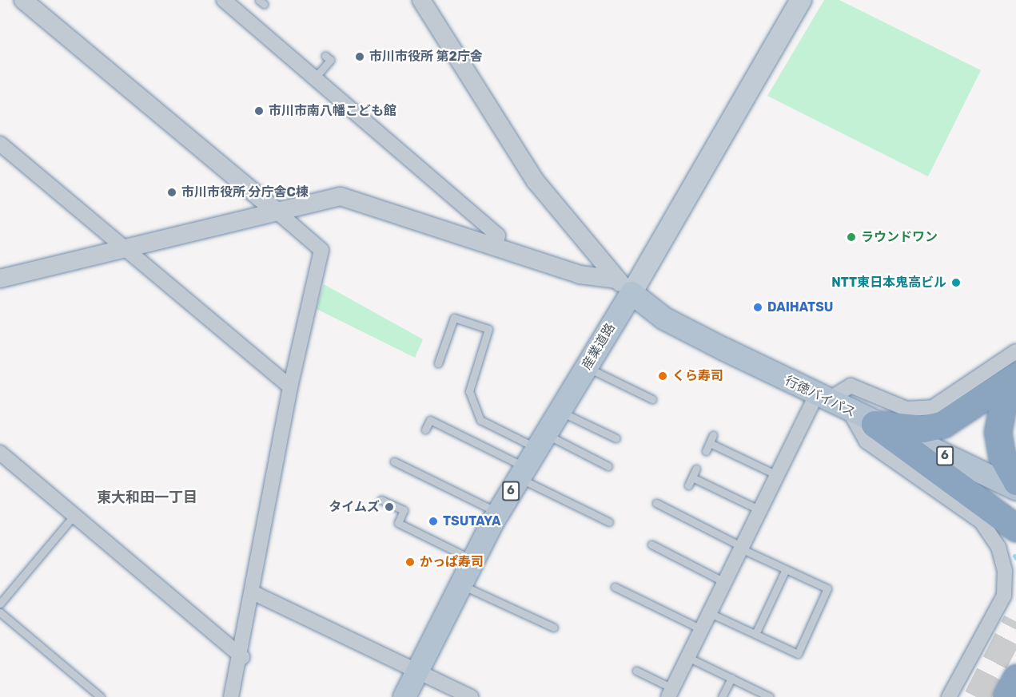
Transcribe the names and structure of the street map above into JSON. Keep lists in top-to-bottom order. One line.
{"streets":{"main road":["産業道路","行徳バイパス","6"]},"crossings":[["産業道路","行徳バイパス"]],"districts":["東大和田一丁目"],"places":["市川市役所 第2庁舎","市川市南八幡こども館","市川市役所 分庁舎C棟","ラウンドワン","NTT東日本鬼高ビル","DAIHATSU","くら寿司","タイムズ","TSUTAYA","かっぱ寿司"]}
